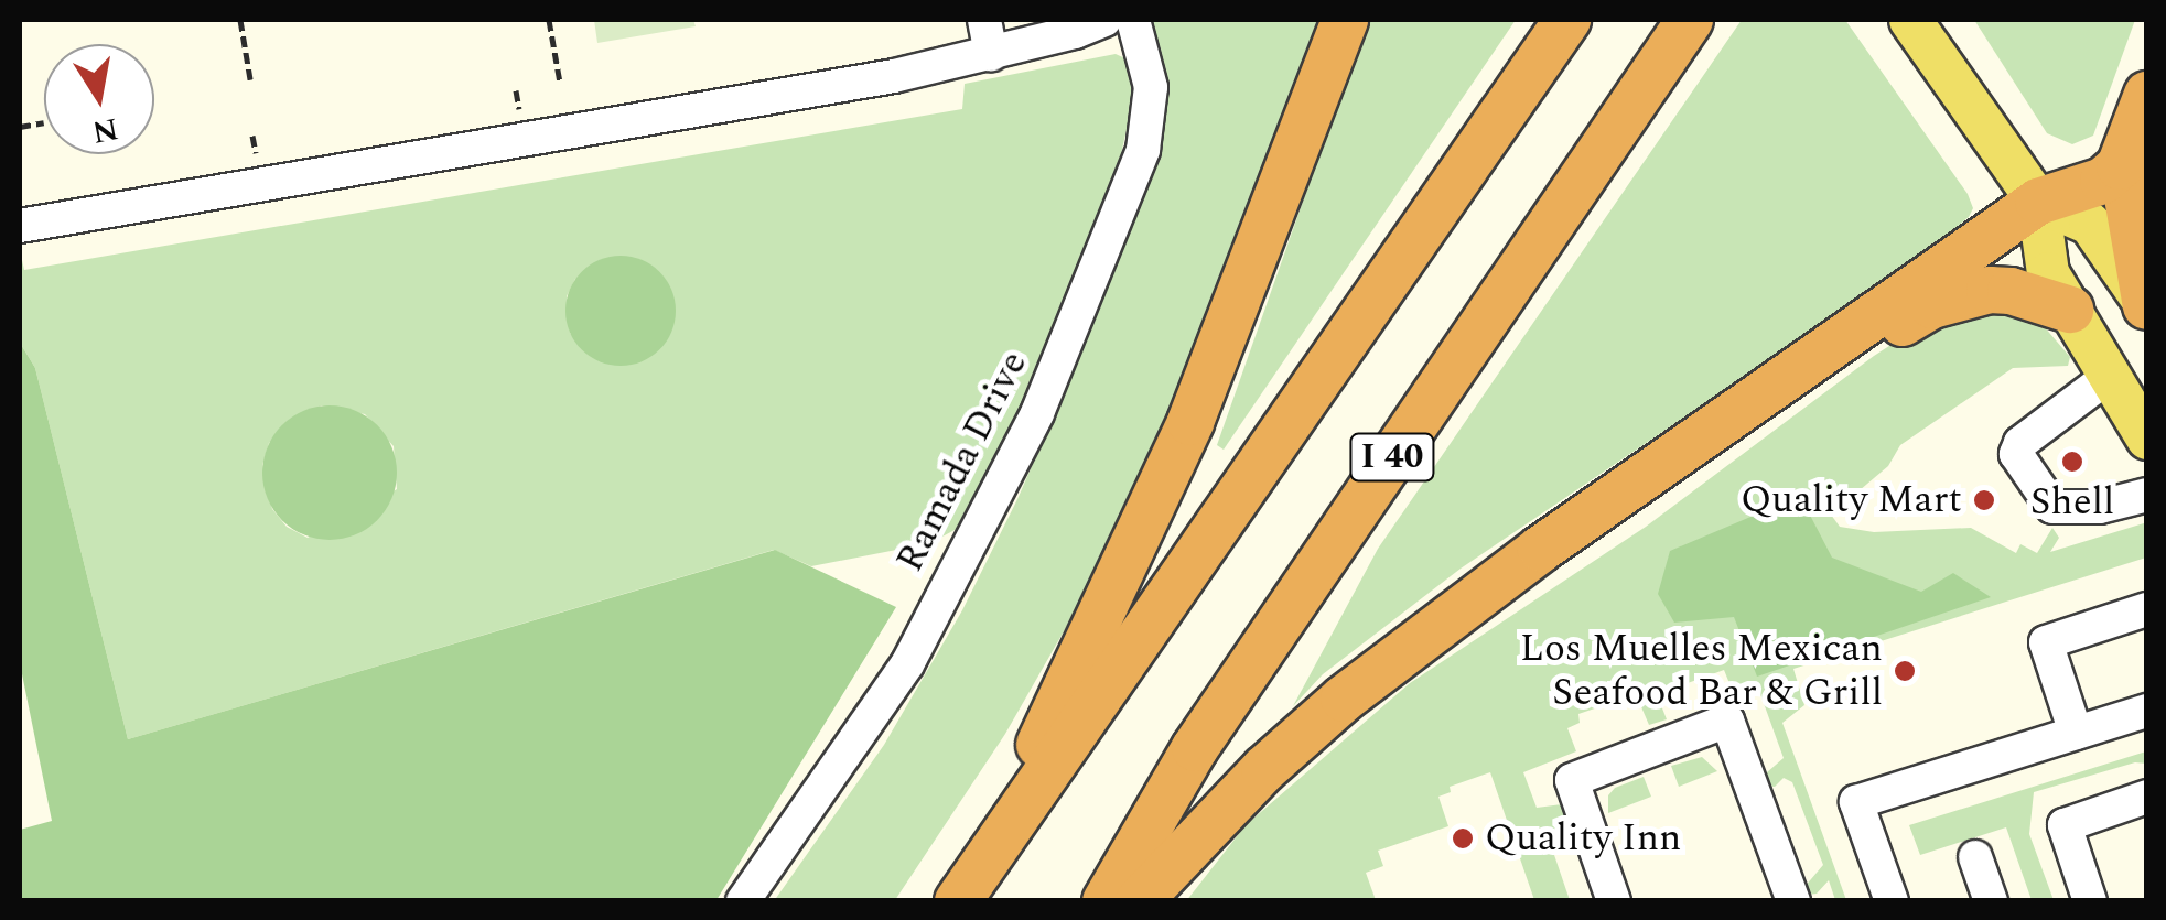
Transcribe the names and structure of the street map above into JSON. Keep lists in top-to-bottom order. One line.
{"streets":{"highway":["I 40"],"street":["Ramada Drive"]},"places":["Shell","Quality Mart","Los Muelles Mexican Seafood Bar & Grill","Quality Inn"],"north":"bottom"}
